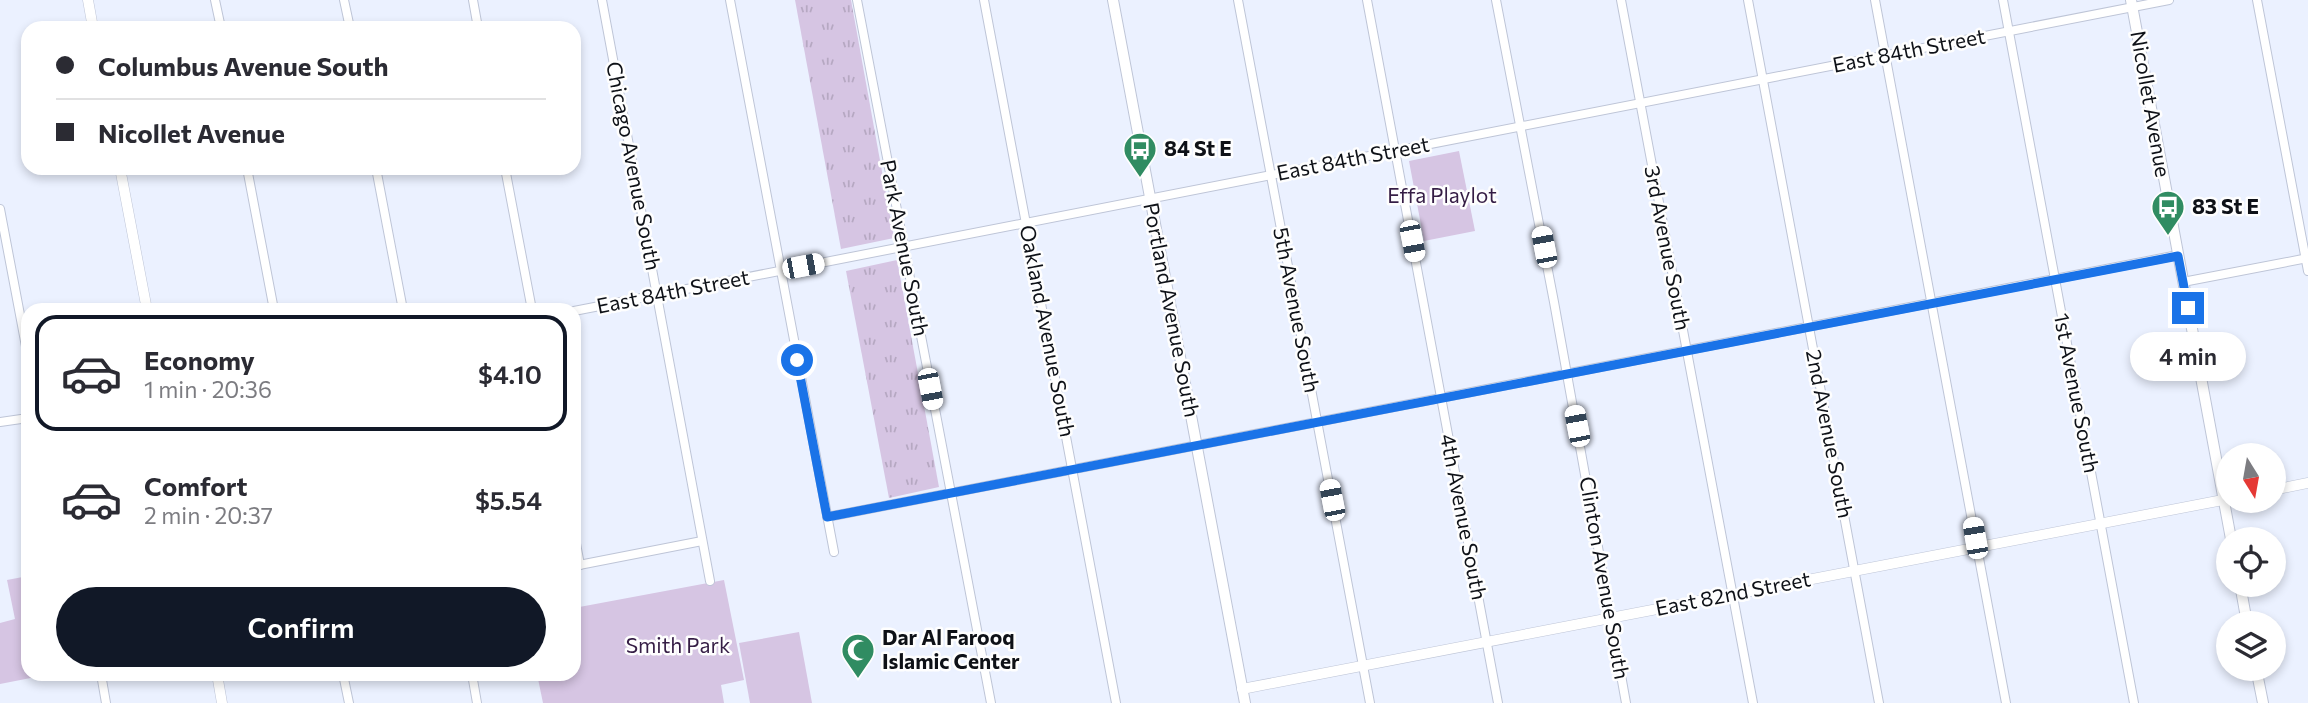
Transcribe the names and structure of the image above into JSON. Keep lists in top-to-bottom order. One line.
{"streets":{"main road":["Nicollet Avenue","Portland Avenue South"],"street":["East 84th Street","Chicago Avenue South","Park Avenue South","3rd Avenue South","5th Avenue South","Oakland Avenue South","1st Avenue South","2nd Avenue South","4th Avenue South","Clinton Avenue South","East 82nd Street"]},"crossings":[["East 84th Street","Nicollet Avenue"],["East 84th Street","Chicago Avenue South"],["East 84th Street","Park Avenue South"],["East 84th Street","3rd Avenue South"],["East 84th Street","Portland Avenue South"],["East 84th Street","5th Avenue South"],["East 84th Street","Oakland Avenue South"],["East 84th Street","1st Avenue South"],["East 84th Street","2nd Avenue South"],["East 84th Street","4th Avenue South"],["East 84th Street","Clinton Avenue South"],["3rd Avenue South","East 82nd Street"],["Portland Avenue South","East 82nd Street"],["5th Avenue South","East 82nd Street"],["1st Avenue South","East 82nd Street"],["2nd Avenue South","East 82nd Street"],["4th Avenue South","East 82nd Street"],["Clinton Avenue South","East 82nd Street"]],"parks":["Effa Playlot","Smith Park"],"places":{"bus stop":["84 St E","83 St E"],"mosque":["Dar Al Farooq Islamic Center"]},"north":"bottom","page":{"banner":["Columbus Avenue South","Nicollet Avenue"],"list":[{"name":"Economy","note":"1 min · 20:36","value":"$4.10"},{"name":"Comfort","note":"2 min · 20:37","value":"$5.54"}],"bubble":"4 min","buttons":"Confirm"}}
